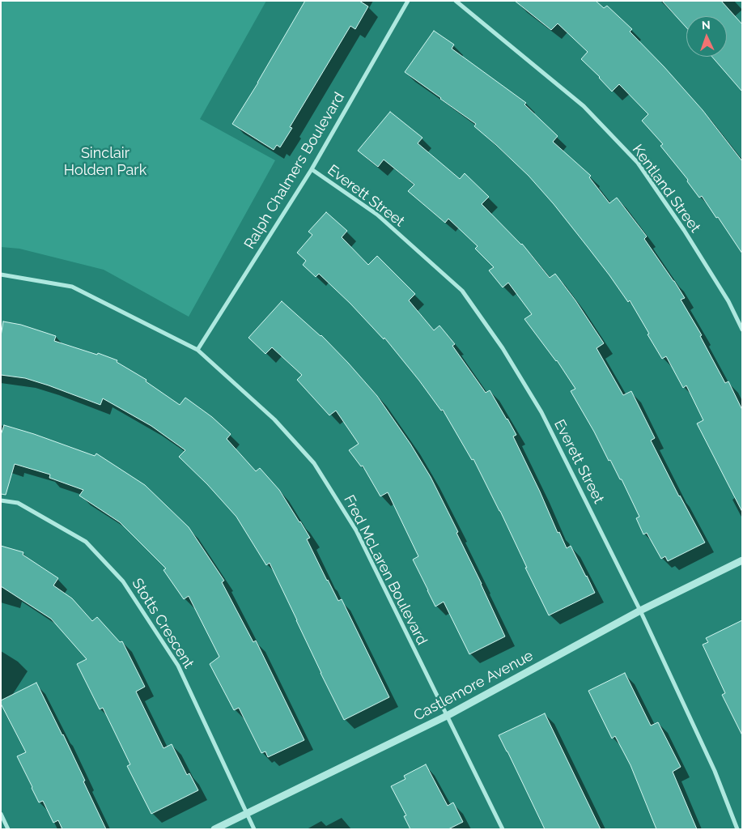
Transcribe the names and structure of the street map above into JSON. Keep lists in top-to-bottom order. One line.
{"streets":{"street":["Ralph Chalmers Boulevard","Kentland Street","Everett Street","Fred McLaren Boulevard","Stotts Crescent","Castlemore Avenue"]},"crossings":[["Ralph Chalmers Boulevard","Everett Street"],["Ralph Chalmers Boulevard","Fred McLaren Boulevard"],["Everett Street","Castlemore Avenue"],["Fred McLaren Boulevard","Castlemore Avenue"],["Stotts Crescent","Castlemore Avenue"]],"parks":["Sinclair Holden Park"],"north":"top"}
